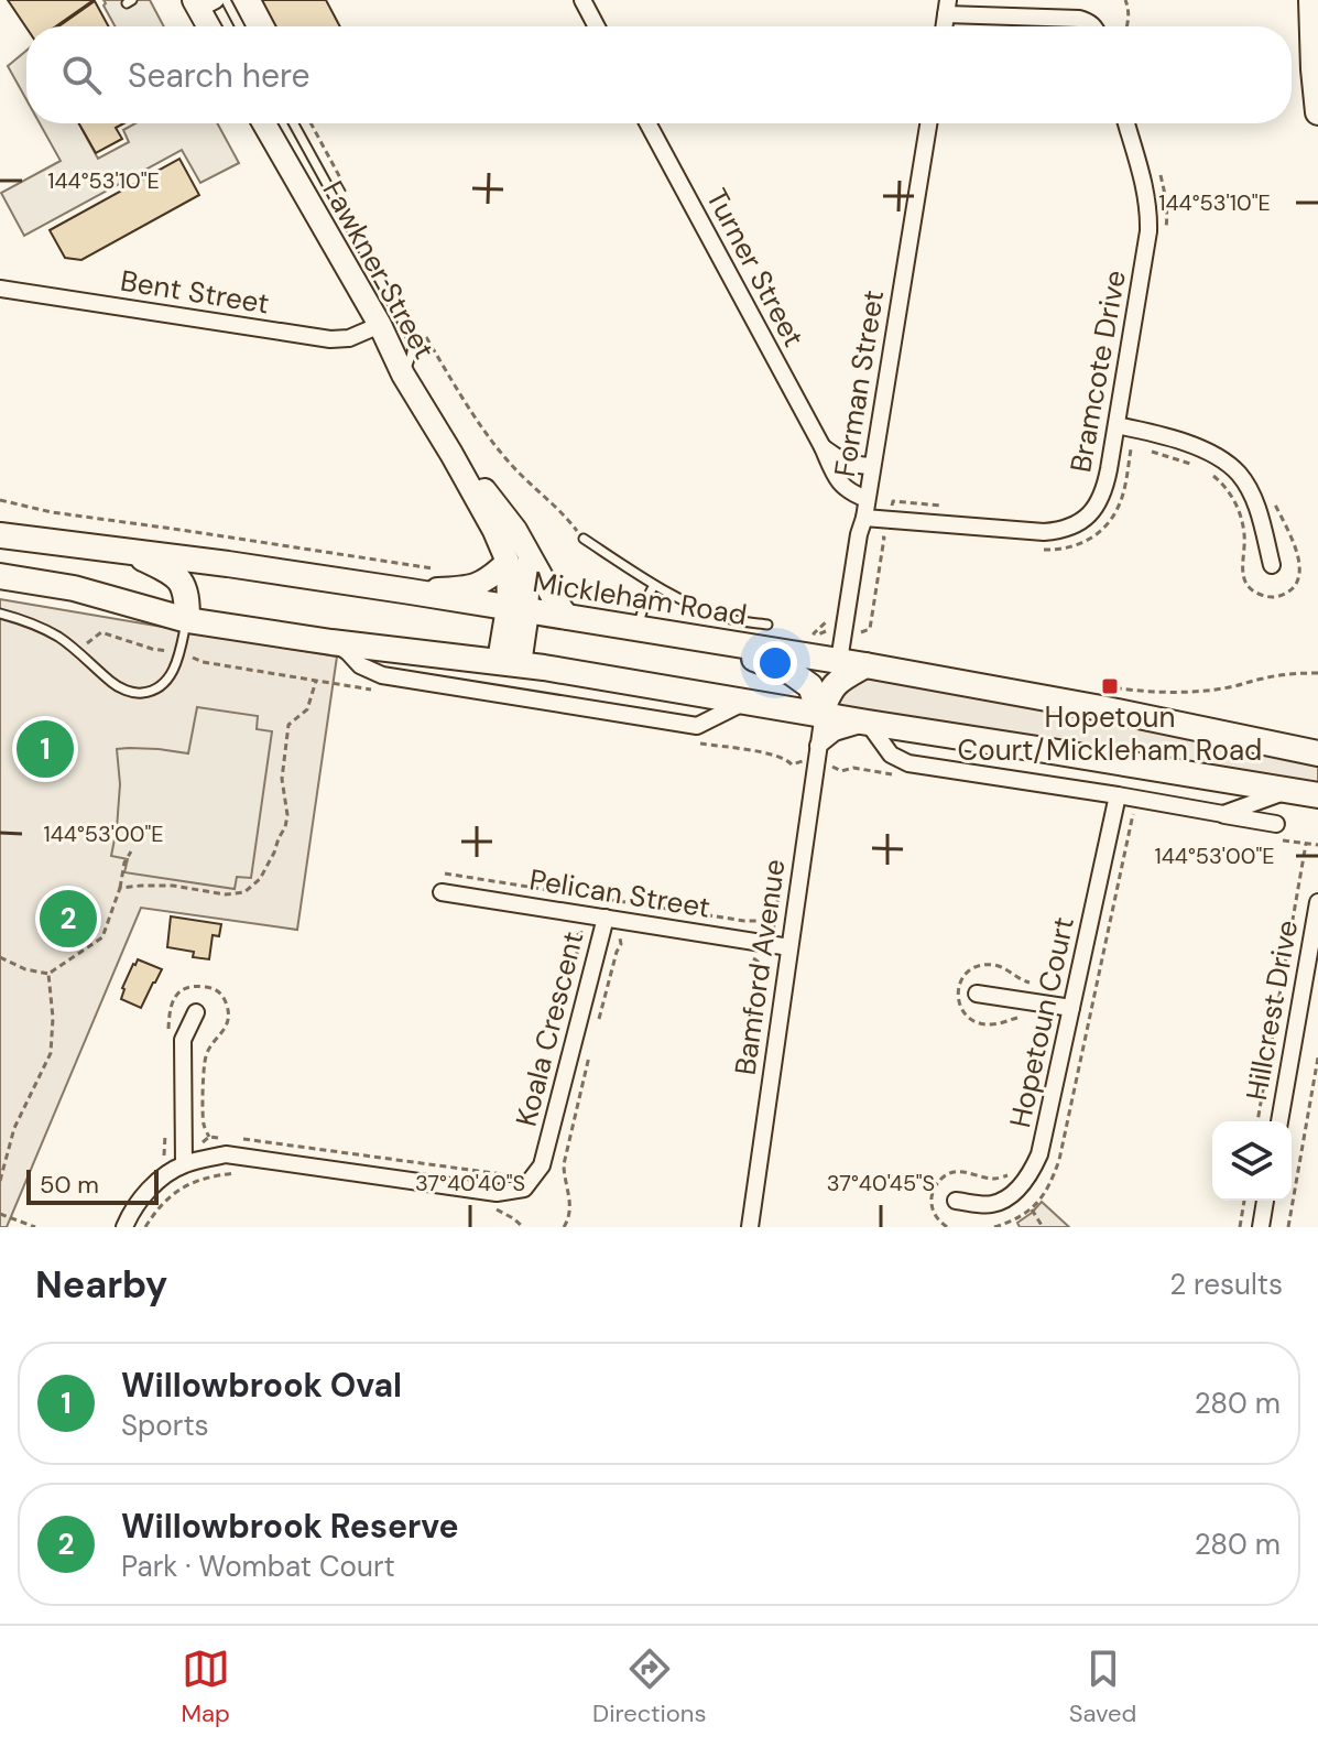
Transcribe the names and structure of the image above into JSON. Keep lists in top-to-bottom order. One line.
{"streets":{"main road":["Mickleham Road"],"street":["Turner Street","Fawkner Street","Bent Street","Bramcote Drive","Forman Street","Pelican Street","Bamford Avenue","Hillcrest Drive","Hopetoun Court","Koala Crescent"]},"crossings":[["Turner Street","Forman Street"],["Fawkner Street","Bent Street"],["Fawkner Street","Mickleham Road"],["Bramcote Drive","Forman Street"],["Forman Street","Mickleham Road"],["Pelican Street","Bamford Avenue"],["Pelican Street","Koala Crescent"]],"places":{"transit":["Hopetoun Court/Mickleham Road"]},"scale_bar":"50 m","page":{"search":"Search here","pins":["1","2"],"scale":"50 m","heading":["Nearby","2 results"],"list":[{"mark":"1","name":"Willowbrook Oval","note":"Sports","value":"280 m"},{"mark":"2","name":"Willowbrook Reserve","note":"Park · Wombat Court","value":"280 m"}],"nav":["Map","Directions","Saved"]},"coordinates":["144°53'10\"E","144°53'00\"E","37°40'40\"S","37°40'45\"S"]}
